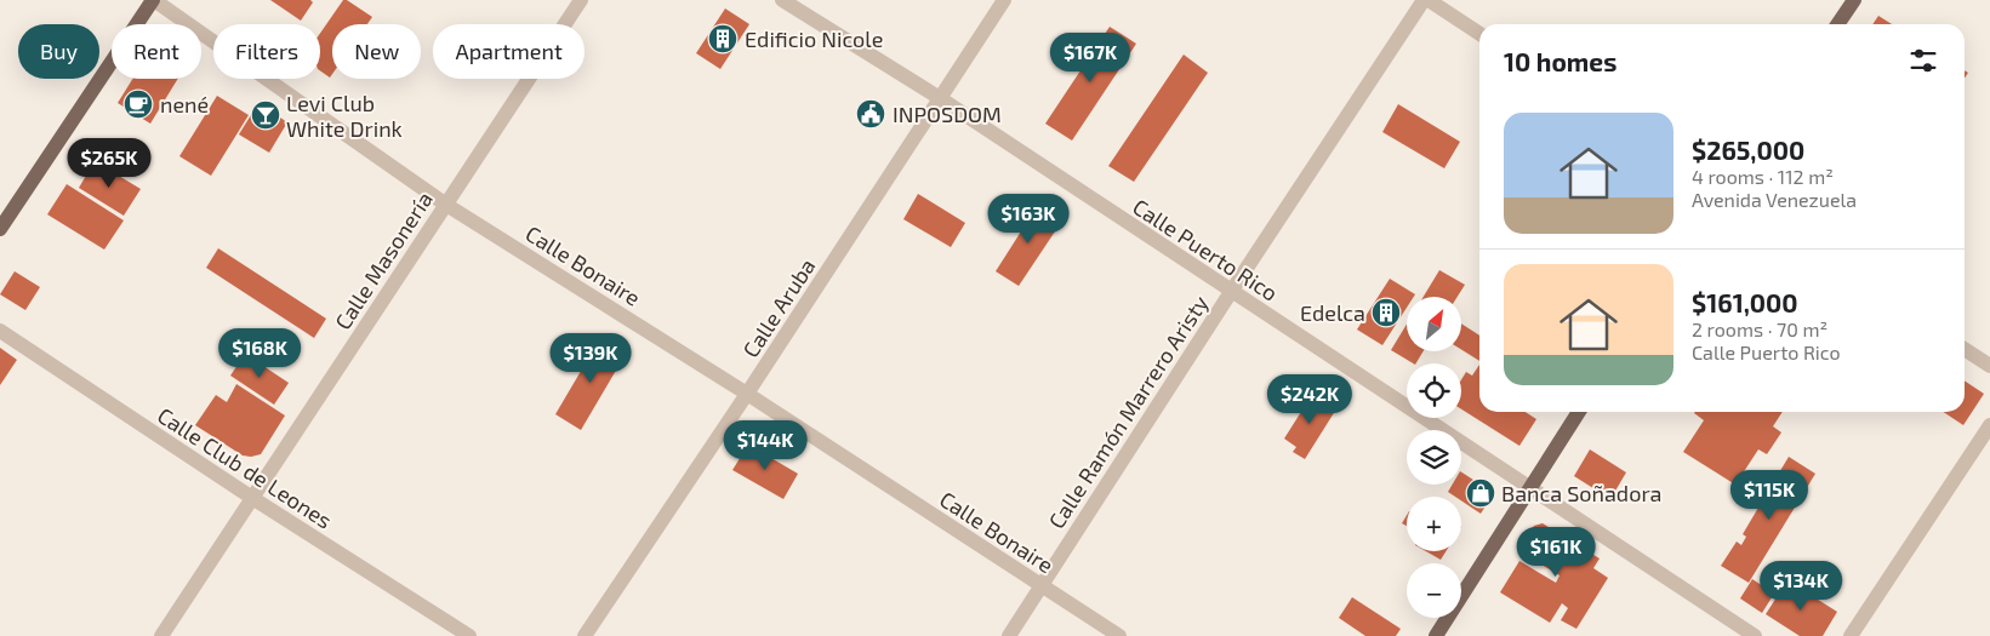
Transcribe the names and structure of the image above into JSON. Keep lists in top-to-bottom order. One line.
{"streets":{"street":["Calle Puerto Rico","Calle Masonería","Calle Bonaire","Calle Aruba","Calle Ramón Marrero Aristy","Calle Club de Leones"]},"crossings":[["Calle Puerto Rico","Calle Aruba"],["Calle Puerto Rico","Calle Ramón Marrero Aristy"],["Calle Masonería","Calle Bonaire"],["Calle Masonería","Calle Club de Leones"],["Calle Bonaire","Calle Aruba"],["Calle Bonaire","Calle Ramón Marrero Aristy"]],"places":{"building":["Edificio Nicole","Edelca"],"cafe":["nené"],"public building":["INPOSDOM"],"bar":["Levi Club White Drink"],"shop":["Banca Soñadora"]},"north":"top right","page":{"chip":["Buy","Rent","Filters","New","Apartment"],"heading":"10 homes","price":["$167K","$265K","$163K","$168K","$139K","$242K","$144K","$115K","$161K","$134K"],"list":[{"name":"$265,000","note":"4 rooms · 112 m² · Avenida Venezuela"},{"name":"$161,000","note":"2 rooms · 70 m² · Calle Puerto Rico"}],"map_buttons":["+","−"]}}
